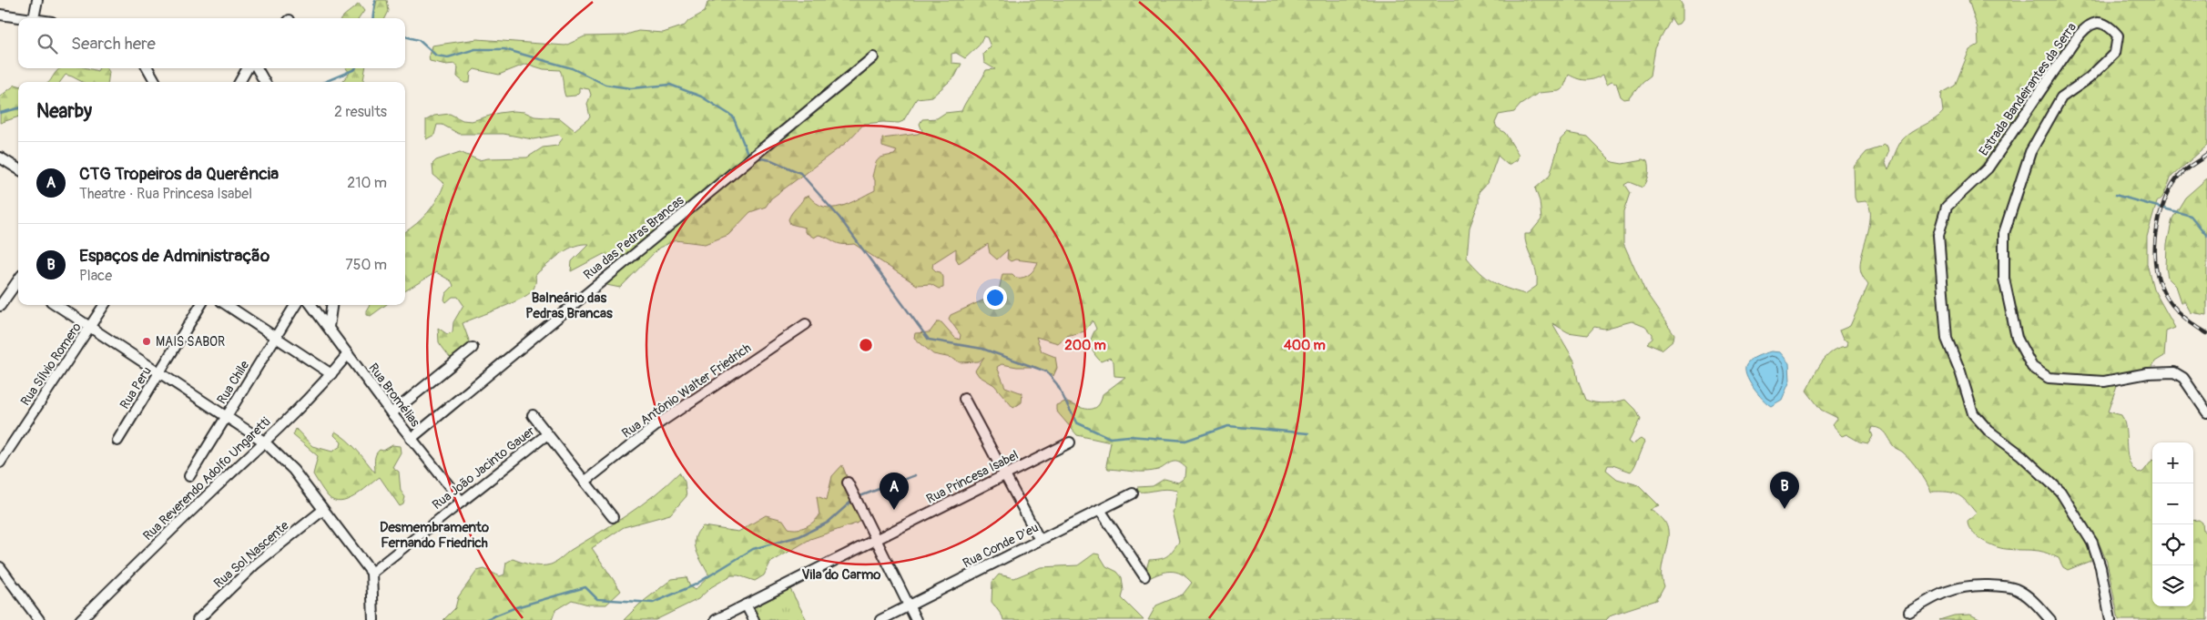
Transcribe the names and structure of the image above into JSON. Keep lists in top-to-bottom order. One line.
{"streets":{"street":["Estrada Bandeirantes da Serra","Rua das Pedras Brancas","Rua Sílvio Romero","Rua Chile","Rua Peru","Rua Antônio Walter Friedrich","Rua Bromélias","Rua João Jacinto Gauer","Rua Princesa Isabel","Rua Reverendo Adolfo Ungaretti","Rua Conde D'eu","Rua Sol Nascente"]},"crossings":[["Rua das Pedras Brancas","Rua Bromélias"],["Rua Antônio Walter Friedrich","Rua João Jacinto Gauer"],["Rua Bromélias","Rua João Jacinto Gauer"],["Rua Bromélias","Rua Reverendo Adolfo Ungaretti"]],"districts":["Balneário das Pedras Brancas","Desmembramento Fernando Friedrich","Vila do Carmo"],"places":["MAIS SABOR"],"page":{"search":"Search here","heading":["Nearby","2 results"],"list":[{"mark":"A","name":"CTG Tropeiros da Querência","note":"Theatre · Rua Princesa Isabel","value":"210 m"},{"mark":"B","name":"Espaços de Administração","note":"Place","value":"750 m"}],"map_buttons":["+","−"],"pins":["B","A"]},"rings":["200 m","400 m"]}
